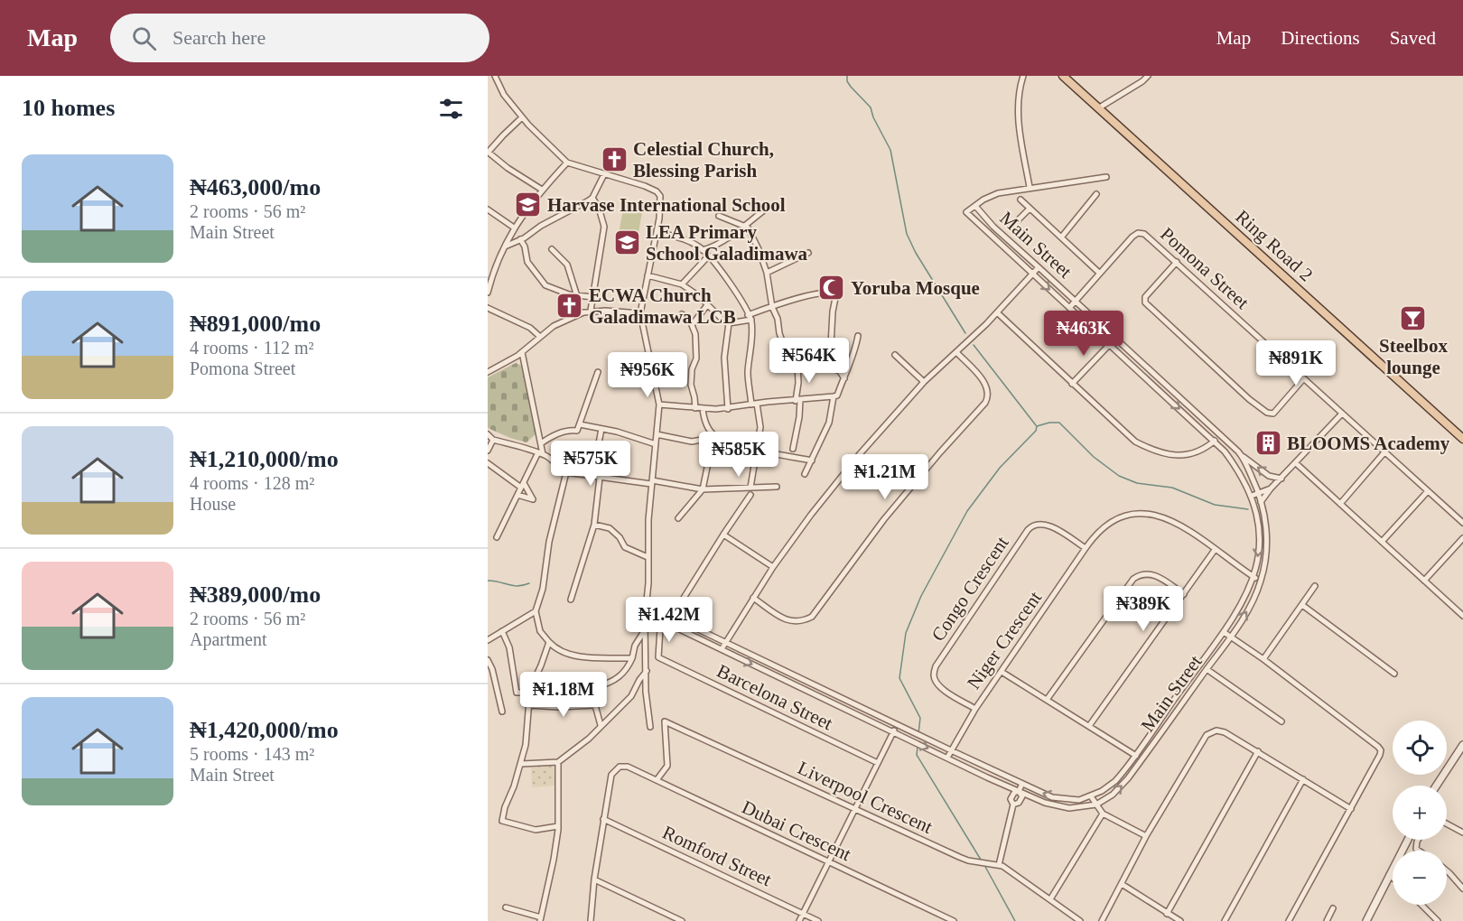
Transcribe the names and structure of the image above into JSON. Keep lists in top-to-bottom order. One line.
{"streets":{"main road":["Ring Road 2"],"street":["Main Street","Pomona Street","Congo Crescent","Niger Crescent","Barcelona Street","Liverpool Crescent","Dubai Crescent","Romford Street"]},"crossings":[["Main Street","Pomona Street"],["Main Street","Niger Crescent"],["Main Street","Barcelona Street"],["Congo Crescent","Niger Crescent"],["Liverpool Crescent","Dubai Crescent"],["Dubai Crescent","Romford Street"]],"places":{"church":["Celestial Church, Blessing Parish","ECWA Church Galadimawa LCB"],"school or university":["Harvase International School","LEA Primary School Galadimawa"],"mosque":["Yoruba Mosque"],"bar":["Steelbox lounge"],"building":["BLOOMS Academy"]},"page":{"header":"Map","search":"Search here","nav":["Map","Directions","Saved"],"heading":"10 homes","list":[{"name":"₦463,000/mo","note":"2 rooms · 56 m² · Main Street"},{"name":"₦891,000/mo","note":"4 rooms · 112 m² · Pomona Street"},{"name":"₦1,210,000/mo","note":"4 rooms · 128 m² · House"},{"name":"₦389,000/mo","note":"2 rooms · 56 m² · Apartment"},{"name":"₦1,420,000/mo","note":"5 rooms · 143 m² · Main Street"}],"price":["₦463K","₦564K","₦891K","₦956K","₦585K","₦575K","₦1.21M","₦389K","₦1.42M","₦1.18M"],"map_buttons":["+","−"]}}
